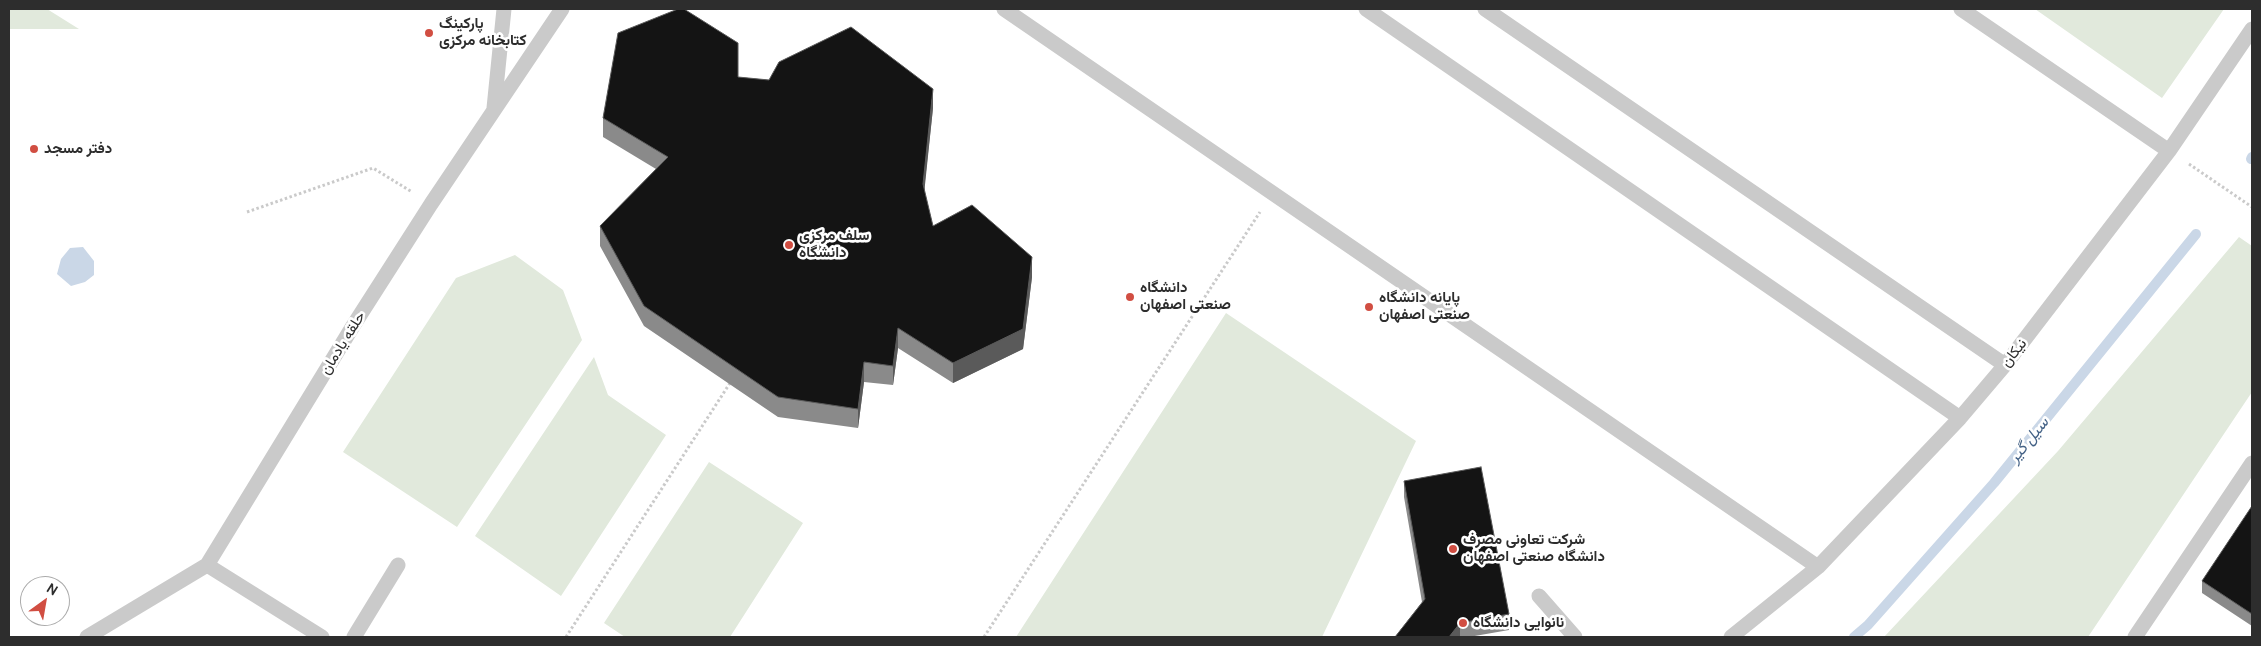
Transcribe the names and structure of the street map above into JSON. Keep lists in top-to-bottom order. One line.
{"streets":{"lane":["حلقه یادمان","نیکان"]},"water":["سیل گیر"],"places":["پارکینگ کتابخانه مرکزی","دفتر مسجد","سلف مرکزی دانشگاه","دانشگاه صنعتی اصفهان","پایانه دانشگاه صنعتی اصفهان","شرکت تعاونی مصرف دانشگاه صنعتی اصفهان","نانوایی دانشگاه"],"north":"top right"}
